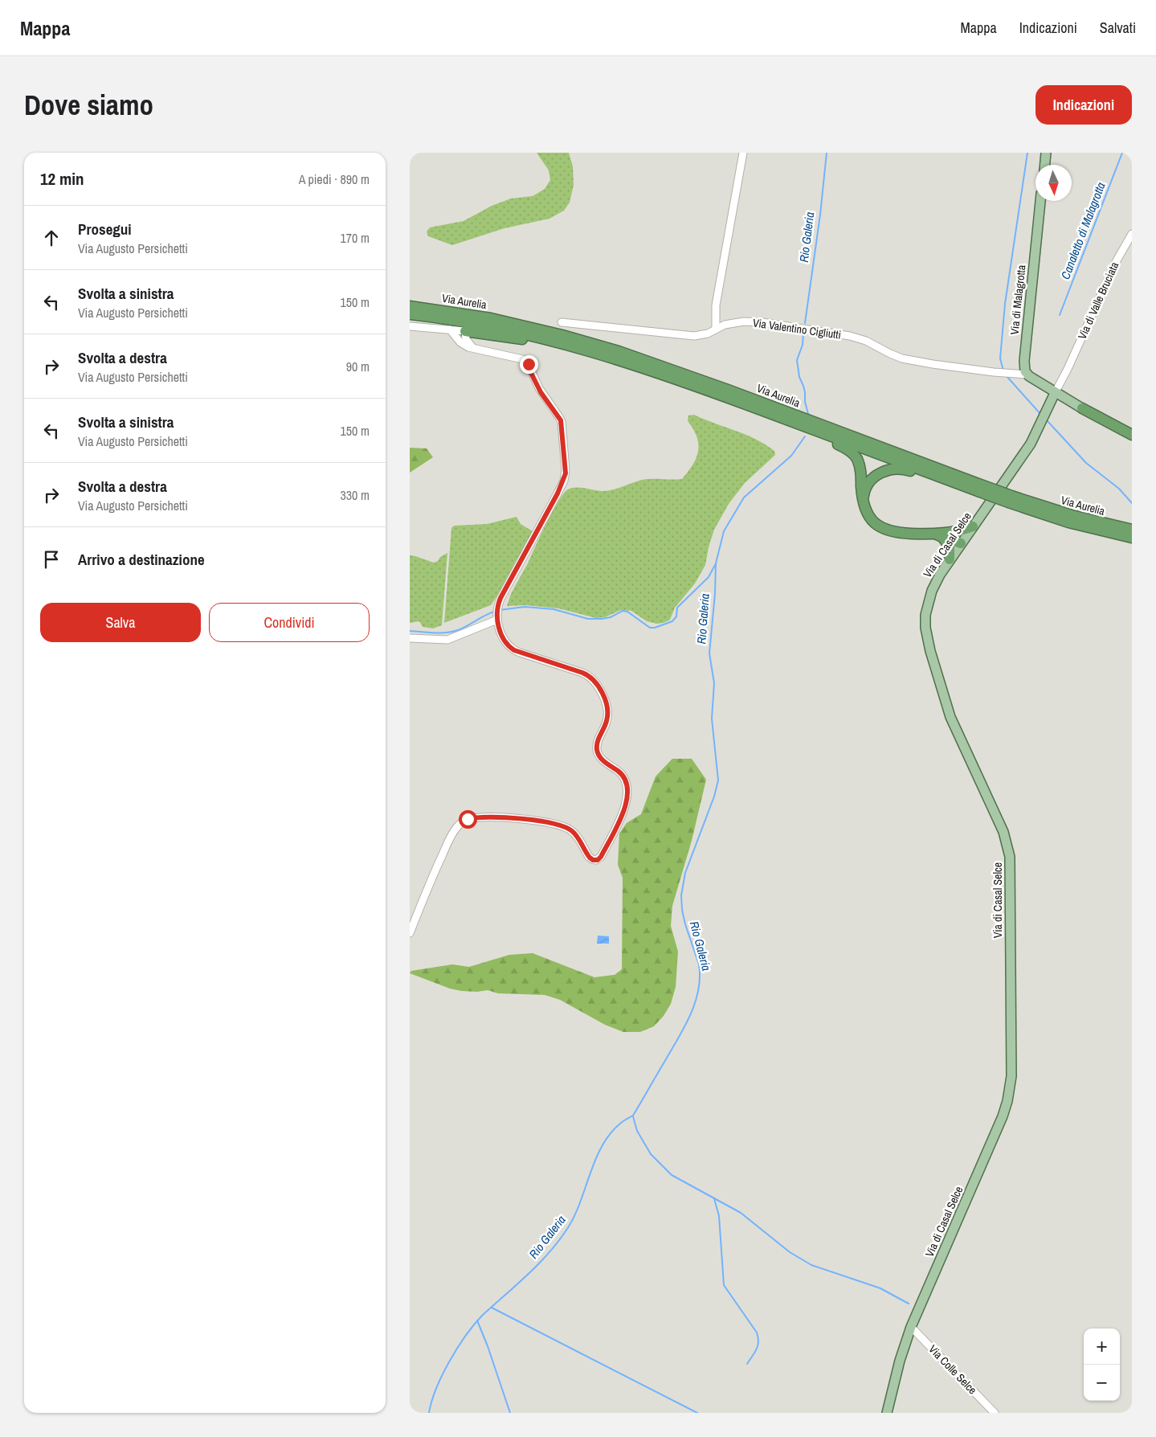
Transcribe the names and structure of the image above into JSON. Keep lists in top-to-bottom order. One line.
{"streets":{"highway":["Via Aurelia"],"main road":["Via di Malagrotta","Via di Casal Selce"],"street":["Via di Valle Bruciata","Via Valentino Cigliutti","Via Colle Selce"]},"crossings":[["Via di Malagrotta","Via Valentino Cigliutti"],["Via di Valle Bruciata","Via di Casal Selce"],["Via di Casal Selce","Via Colle Selce"]],"water":["Canaletto di Malagrotta","Rio Galeria"],"north":"bottom","page":{"header":"Mappa","nav":["Mappa","Indicazioni","Salvati"],"buttons":["Indicazioni",["Salva","Condividi"]],"title":"Dove siamo","heading":["12 min","A piedi · 890 m"],"list":[["Prosegui","Via Augusto Persichetti","170 m"],["Svolta a sinistra","Via Augusto Persichetti","150 m"],["Svolta a destra","Via Augusto Persichetti","90 m"],["Svolta a sinistra","Via Augusto Persichetti","150 m"],["Svolta a destra","Via Augusto Persichetti","330 m"],"Arrivo a destinazione"],"map_buttons":["+","−"]}}
